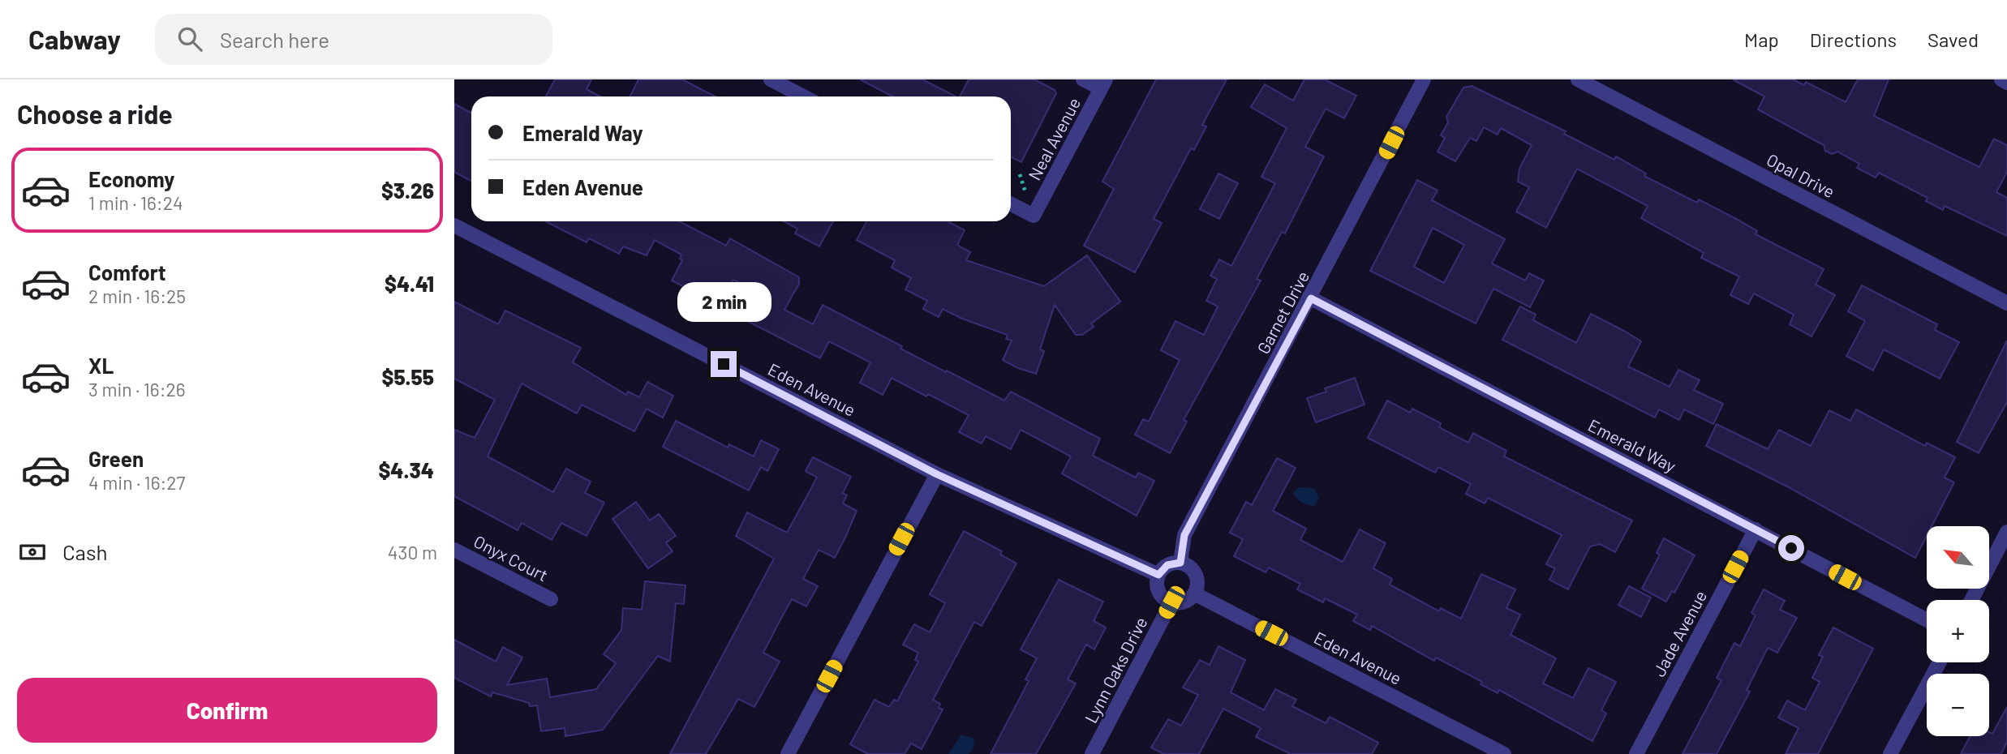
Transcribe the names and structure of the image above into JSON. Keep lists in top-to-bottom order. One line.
{"streets":{"street":["Neal Avenue","Opal Drive","Garnet Drive","Eden Avenue","Emerald Way","Onyx Court","Jade Avenue","Lynn Oaks Drive"]},"crossings":[["Garnet Drive","Eden Avenue"],["Garnet Drive","Emerald Way"],["Garnet Drive","Lynn Oaks Drive"],["Eden Avenue","Lynn Oaks Drive"],["Emerald Way","Jade Avenue"]],"north":"top left","page":{"header":"Cabway","search":"Search here","nav":["Map","Directions","Saved"],"heading":"Choose a ride","banner":["Emerald Way","Eden Avenue"],"list":[{"name":"Economy","note":"1 min · 16:24","value":"$3.26"},{"name":"Comfort","note":"2 min · 16:25","value":"$4.41"},{"name":"XL","note":"3 min · 16:26","value":"$5.55"},{"name":"Green","note":"4 min · 16:27","value":"$4.34"}],"bubble":"2 min","pay":["Cash","430 m"],"map_buttons":["+","−"],"buttons":"Confirm"}}
